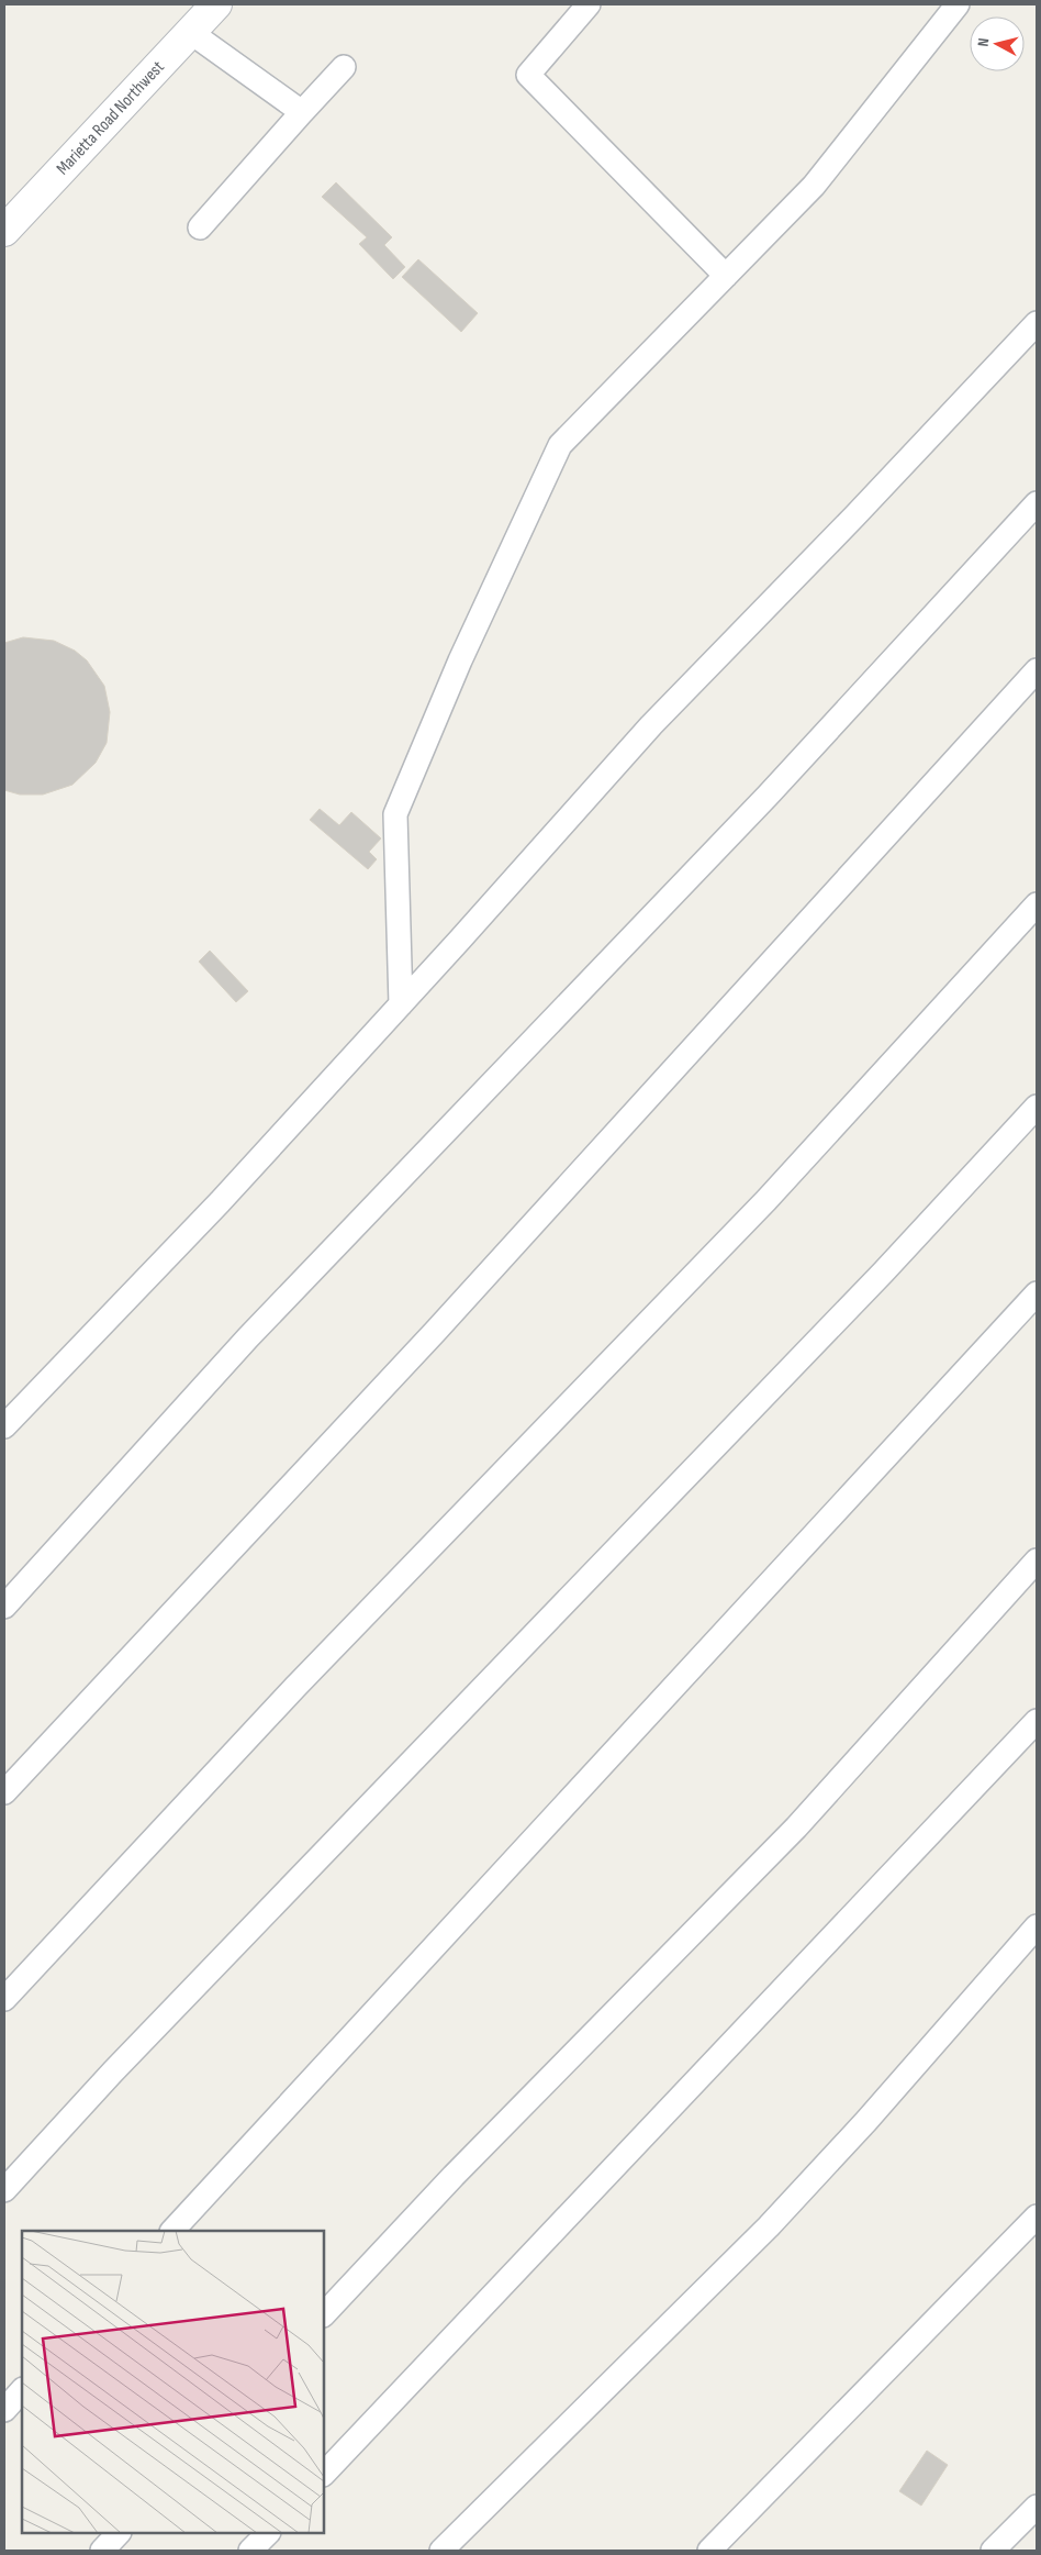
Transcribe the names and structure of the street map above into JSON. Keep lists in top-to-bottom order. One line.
{"streets":{"street":["Marietta Road Northwest"]},"north":"left"}
